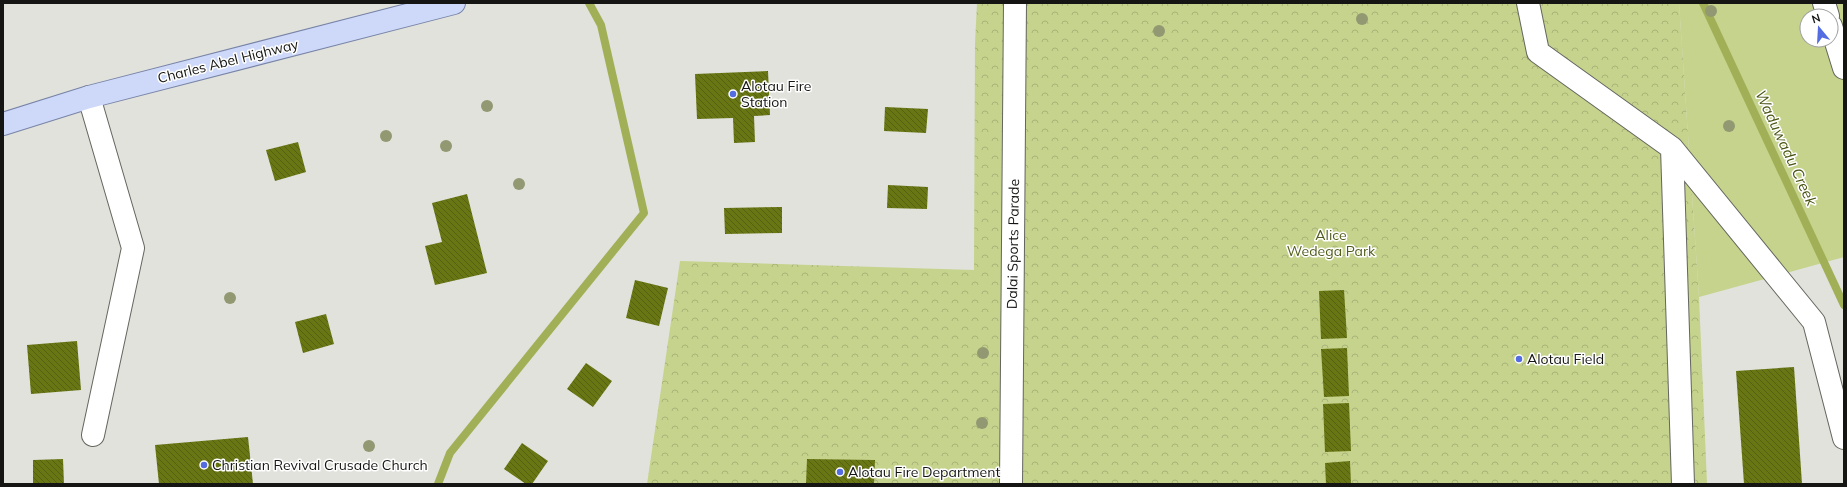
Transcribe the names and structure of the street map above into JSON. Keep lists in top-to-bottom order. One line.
{"streets":{"main road":["Charles Abel Highway"],"street":["Dalai Sports Parade"]},"water":["Waduwadu Creek"],"parks":["Alice Wedega Park"],"places":["Alotau Fire Station","Alotau Field","Christian Revival Crusade Church","Alotau Fire Department"],"north":"top"}
